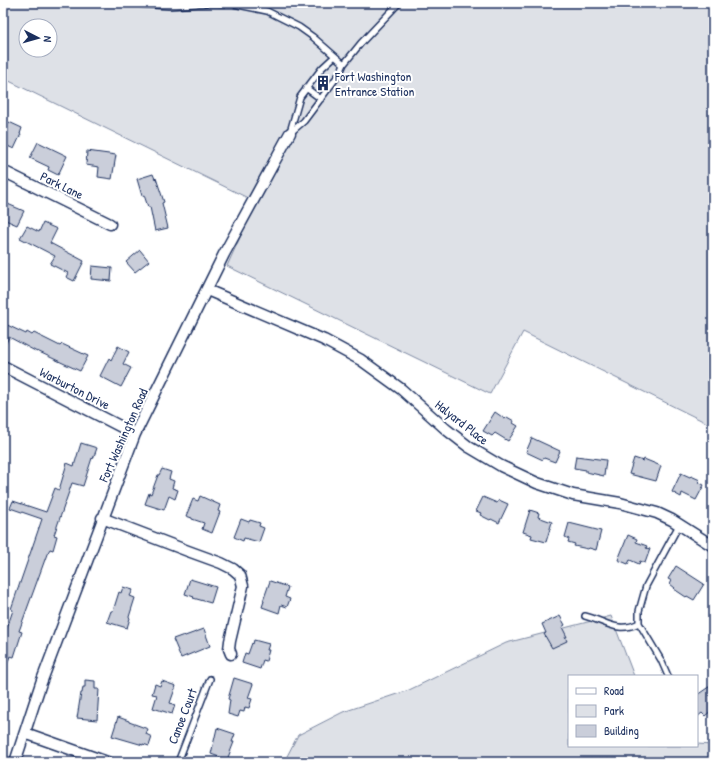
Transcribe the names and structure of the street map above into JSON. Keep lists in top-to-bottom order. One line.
{"streets":{"street":["Park Lane","Warburton Drive","Halyard Place","Fort Washington Road"],"lane":["Canoe Court"]},"crossings":[["Warburton Drive","Fort Washington Road"],["Halyard Place","Fort Washington Road"]],"places":{"building":["Fort Washington Entrance Station"]},"legend":["Road","Park","Building"],"north":"right"}
